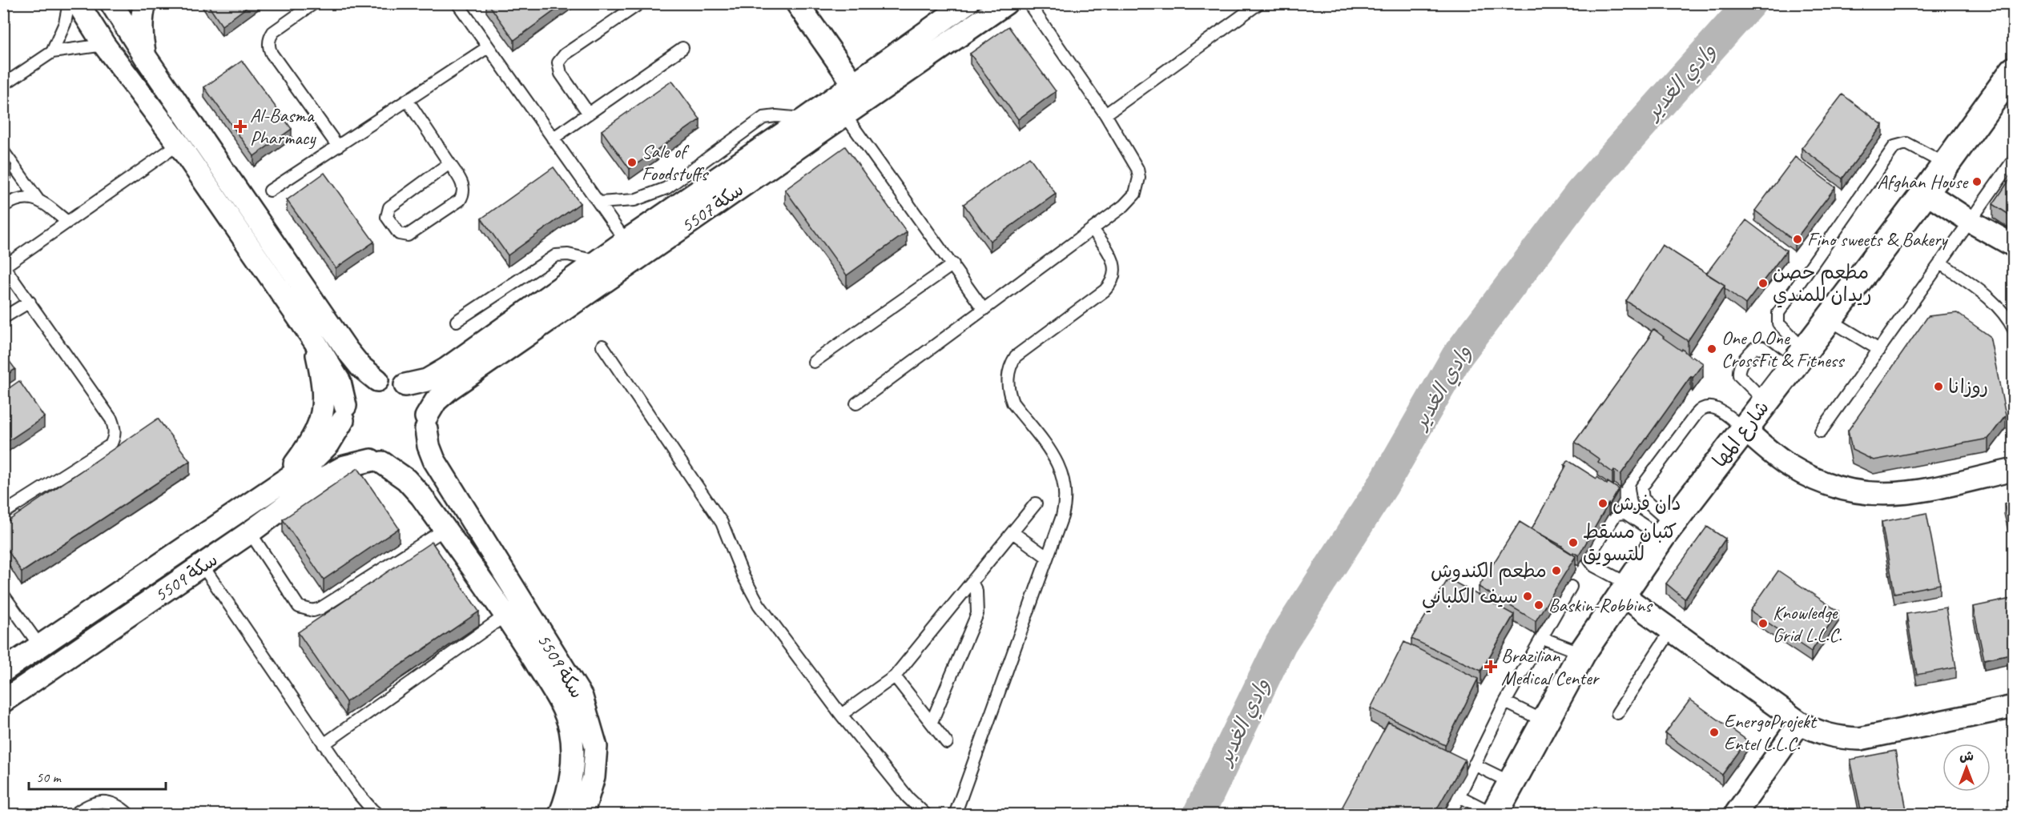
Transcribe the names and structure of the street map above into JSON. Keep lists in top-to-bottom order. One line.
{"streets":{"street":["سكة 5507","شارع المها","سكة 5509"]},"crossings":[["سكة 5507","سكة 5509"]],"water":["وادي الغدير"],"places":{"health":["Al-Basma Pharmacy","Brazilian Medical Center"],"other":["Sale of Foodstuffs","Afghan House","Fino sweets & Bakery","مطعم حصن ريدان للمندي","One O One CrossFit & Fitness","روزانا","دان فرش","كثبان مسقط للتسويق","مطعم الكندوش","سيف الكلباني","Baskin-Robbins","Knowledge Grid L.L.C.","EnergoProjekt Entel L.L.C."]},"scale_bar":"50 m","north":"top"}
